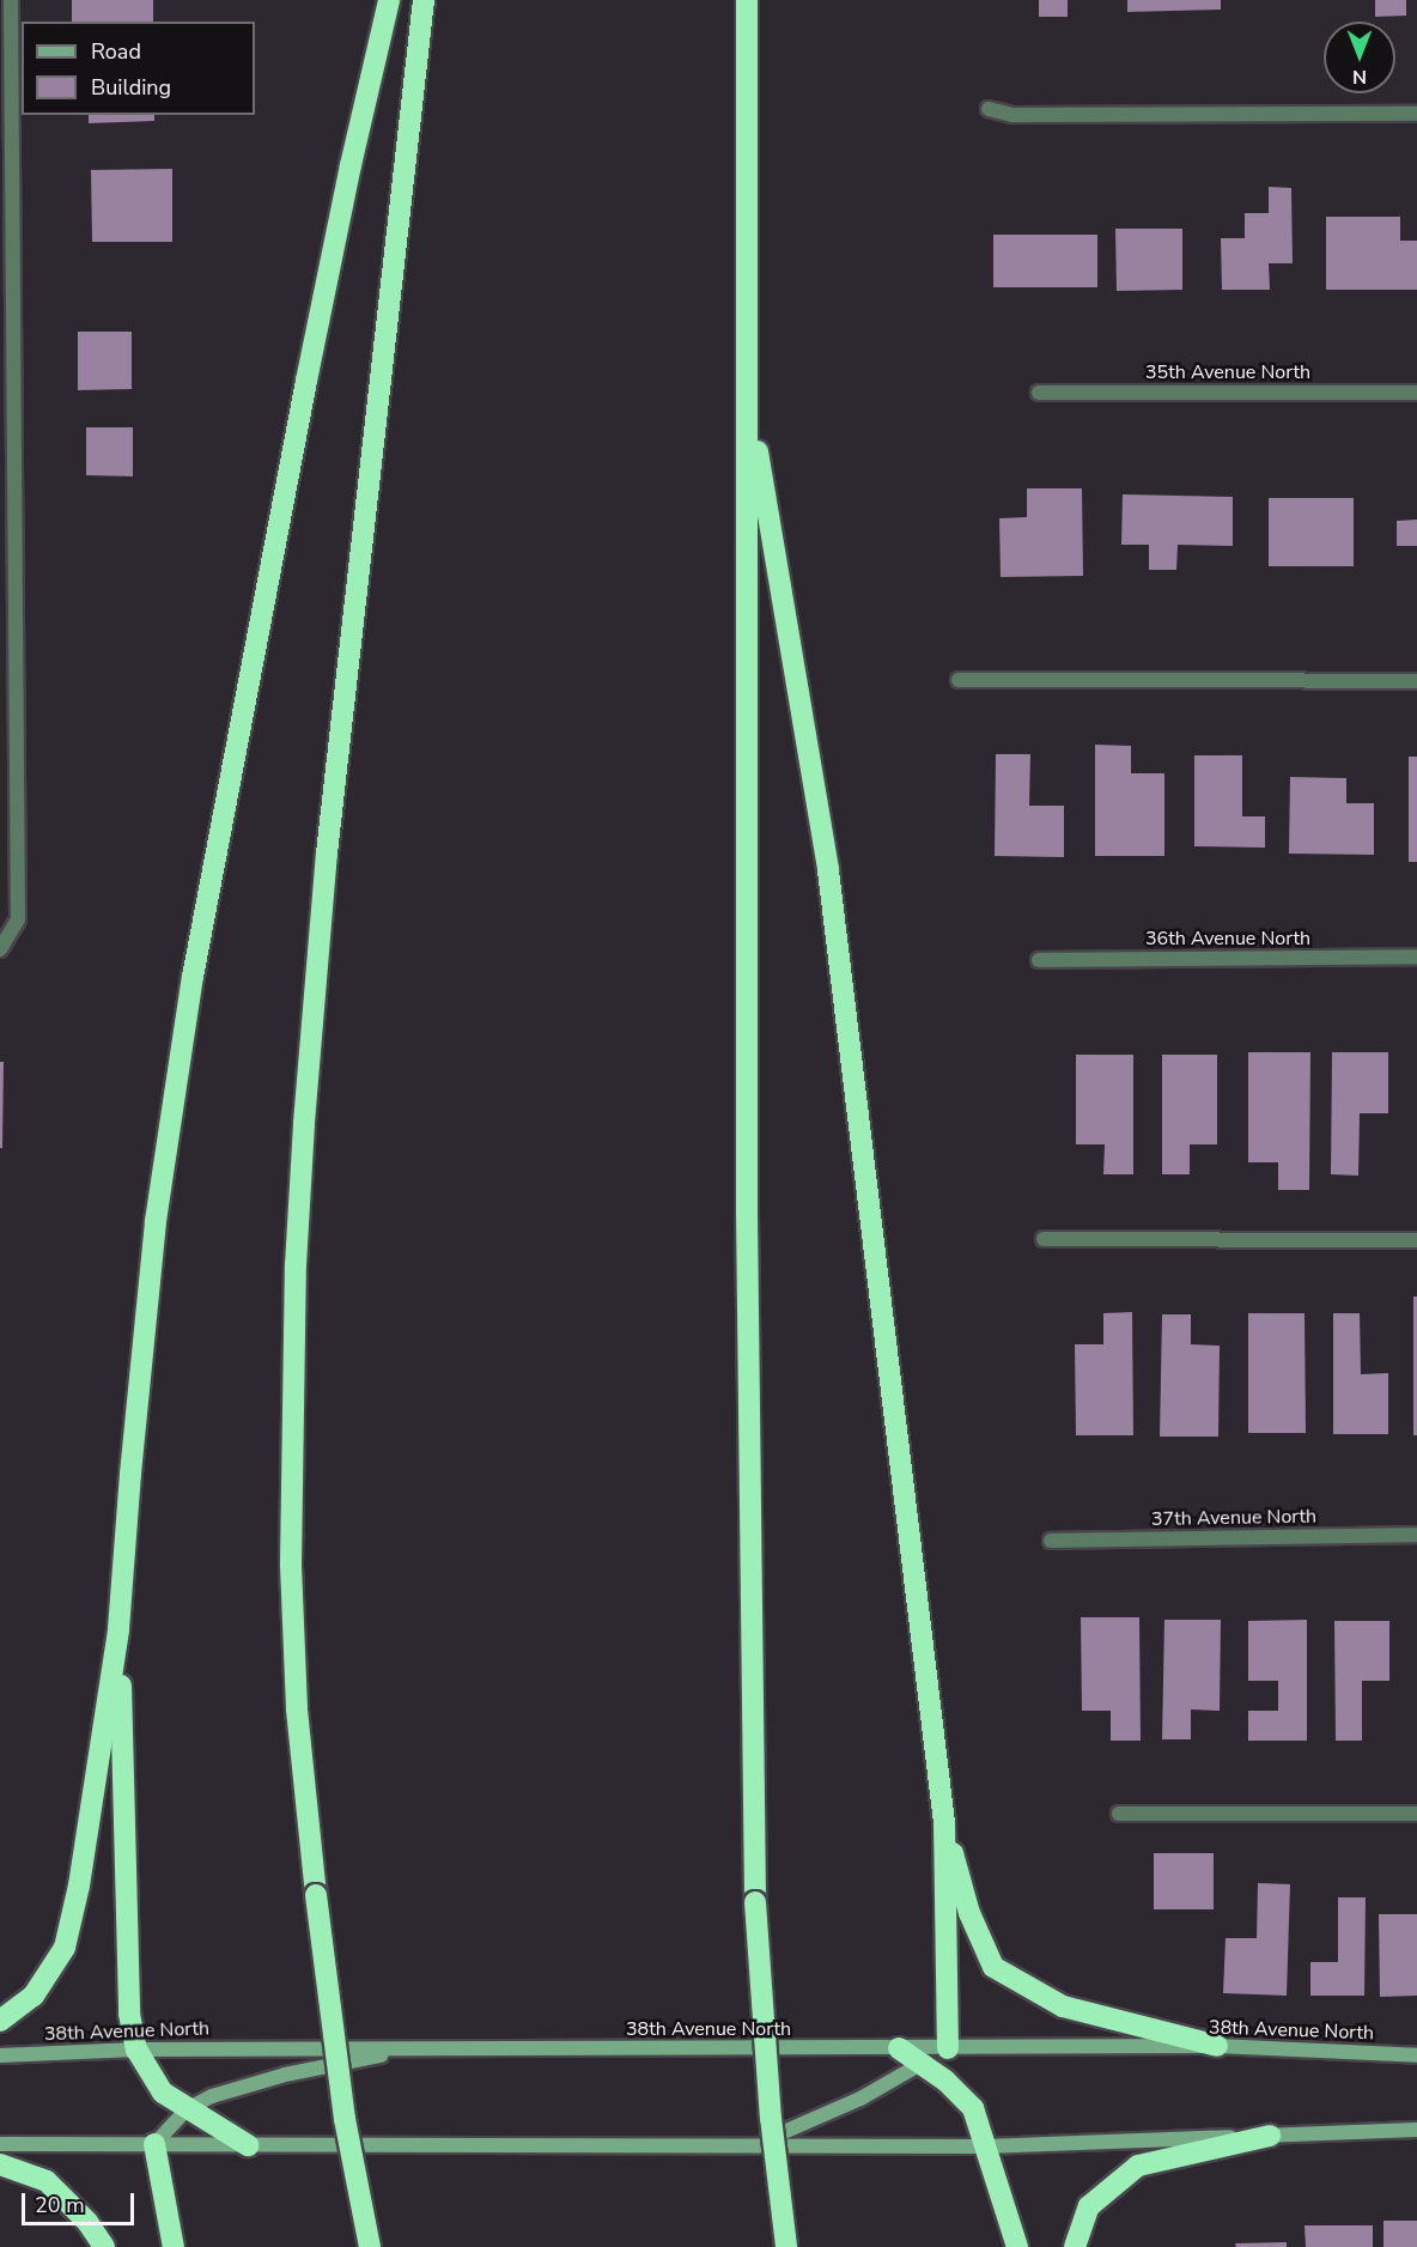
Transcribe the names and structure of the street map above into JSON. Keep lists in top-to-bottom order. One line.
{"streets":{"main road":["38th Avenue North"],"street":["35th Avenue North","36th Avenue North","37th Avenue North"]},"legend":["Road","Building"],"scale_bar":"20 m","north":"bottom"}
